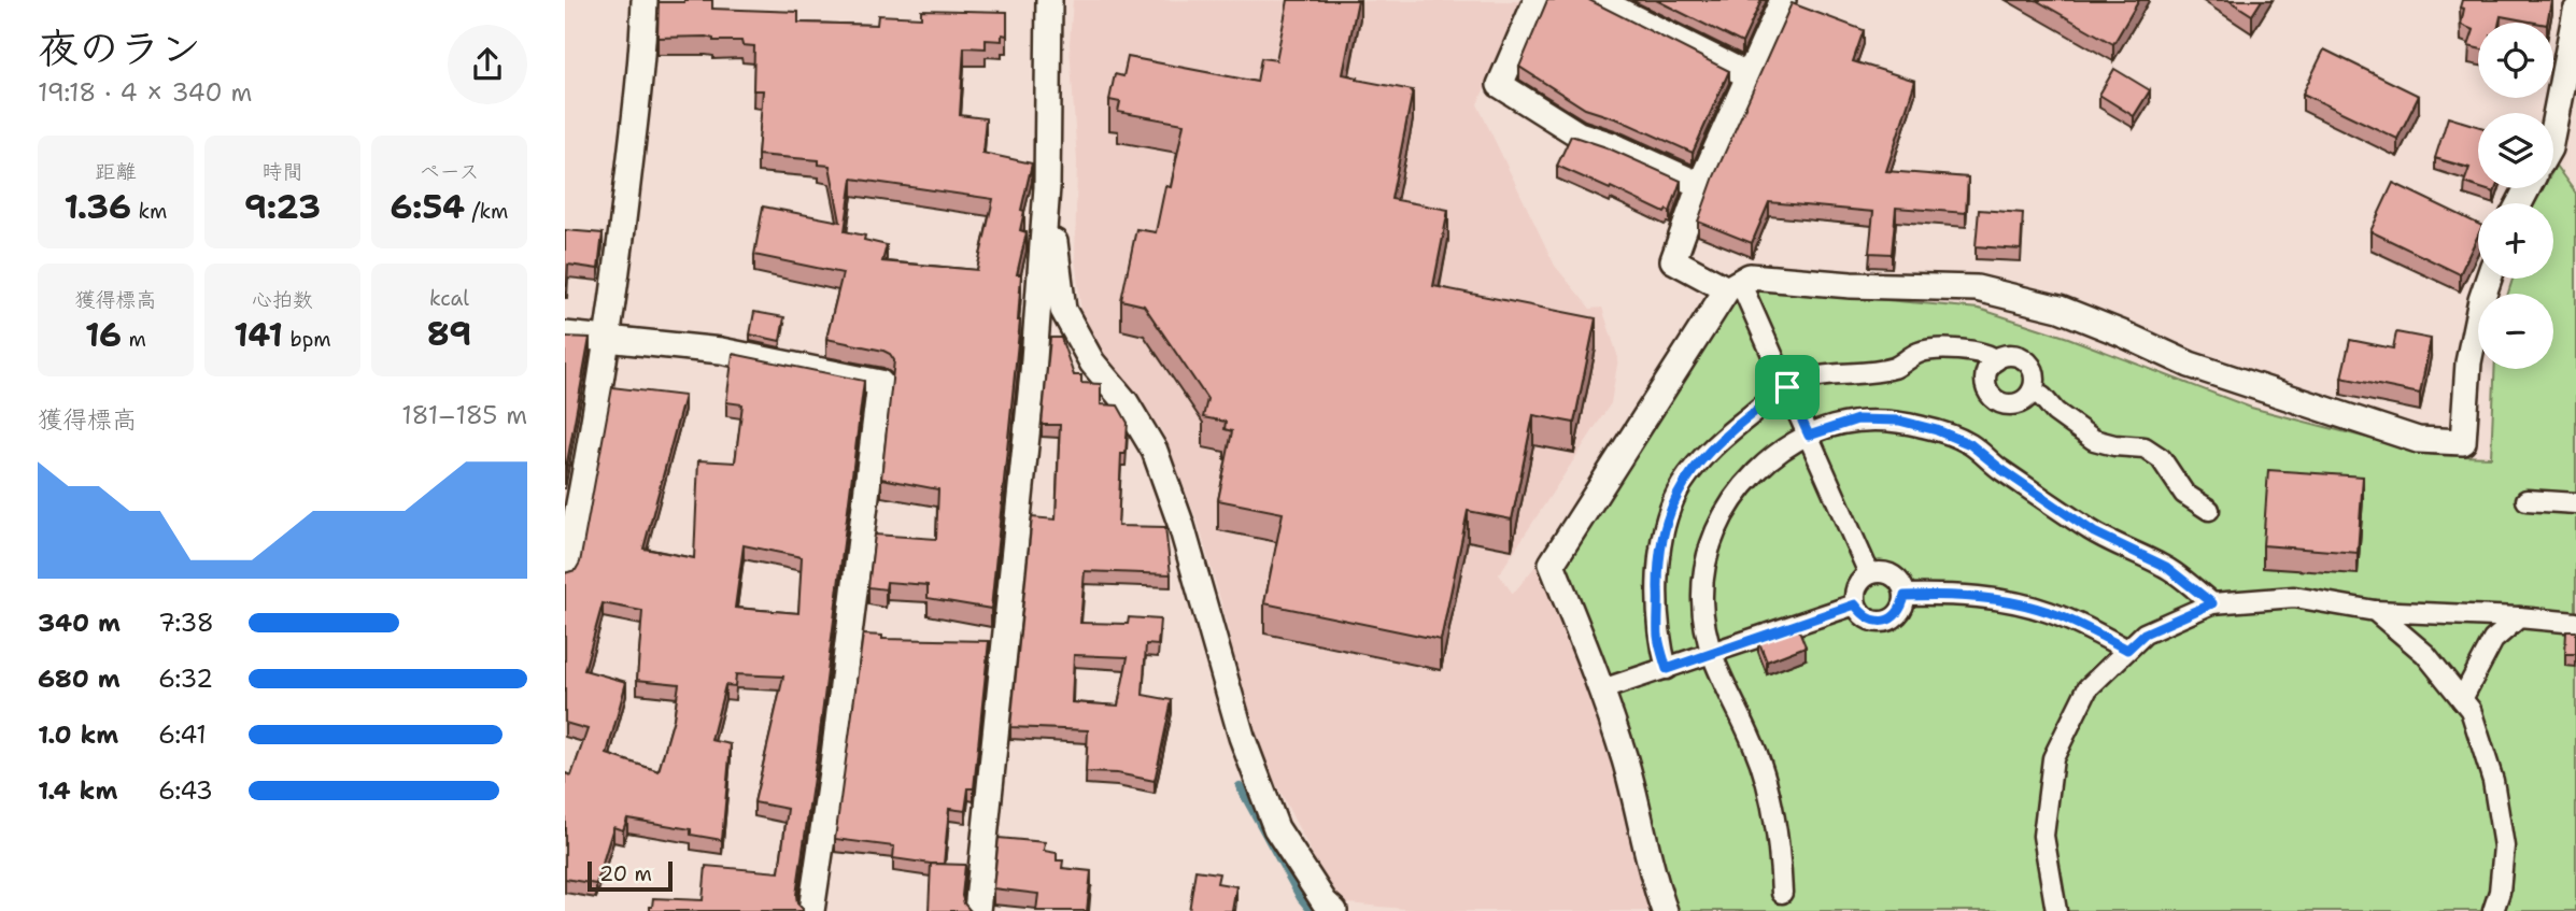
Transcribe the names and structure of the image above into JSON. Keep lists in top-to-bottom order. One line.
{"scale_bar":"20 m","page":{"heading":["夜のラン","19:18 · 4 × 340 m"],"map_buttons":["+","−"],"stats":[["距離","1.36 km"],["時間","9:23"],["ペース","6:54 /km"],["獲得標高","16 m"],["心拍数","141 bpm"],["kcal","89"]],"chart":["獲得標高","181–185 m"],"list":[{"name":"340 m","note":"7:38"},{"name":"680 m","note":"6:32"},{"name":"1.0 km","note":"6:41"},{"name":"1.4 km","note":"6:43"}],"scale":"20 m"}}
